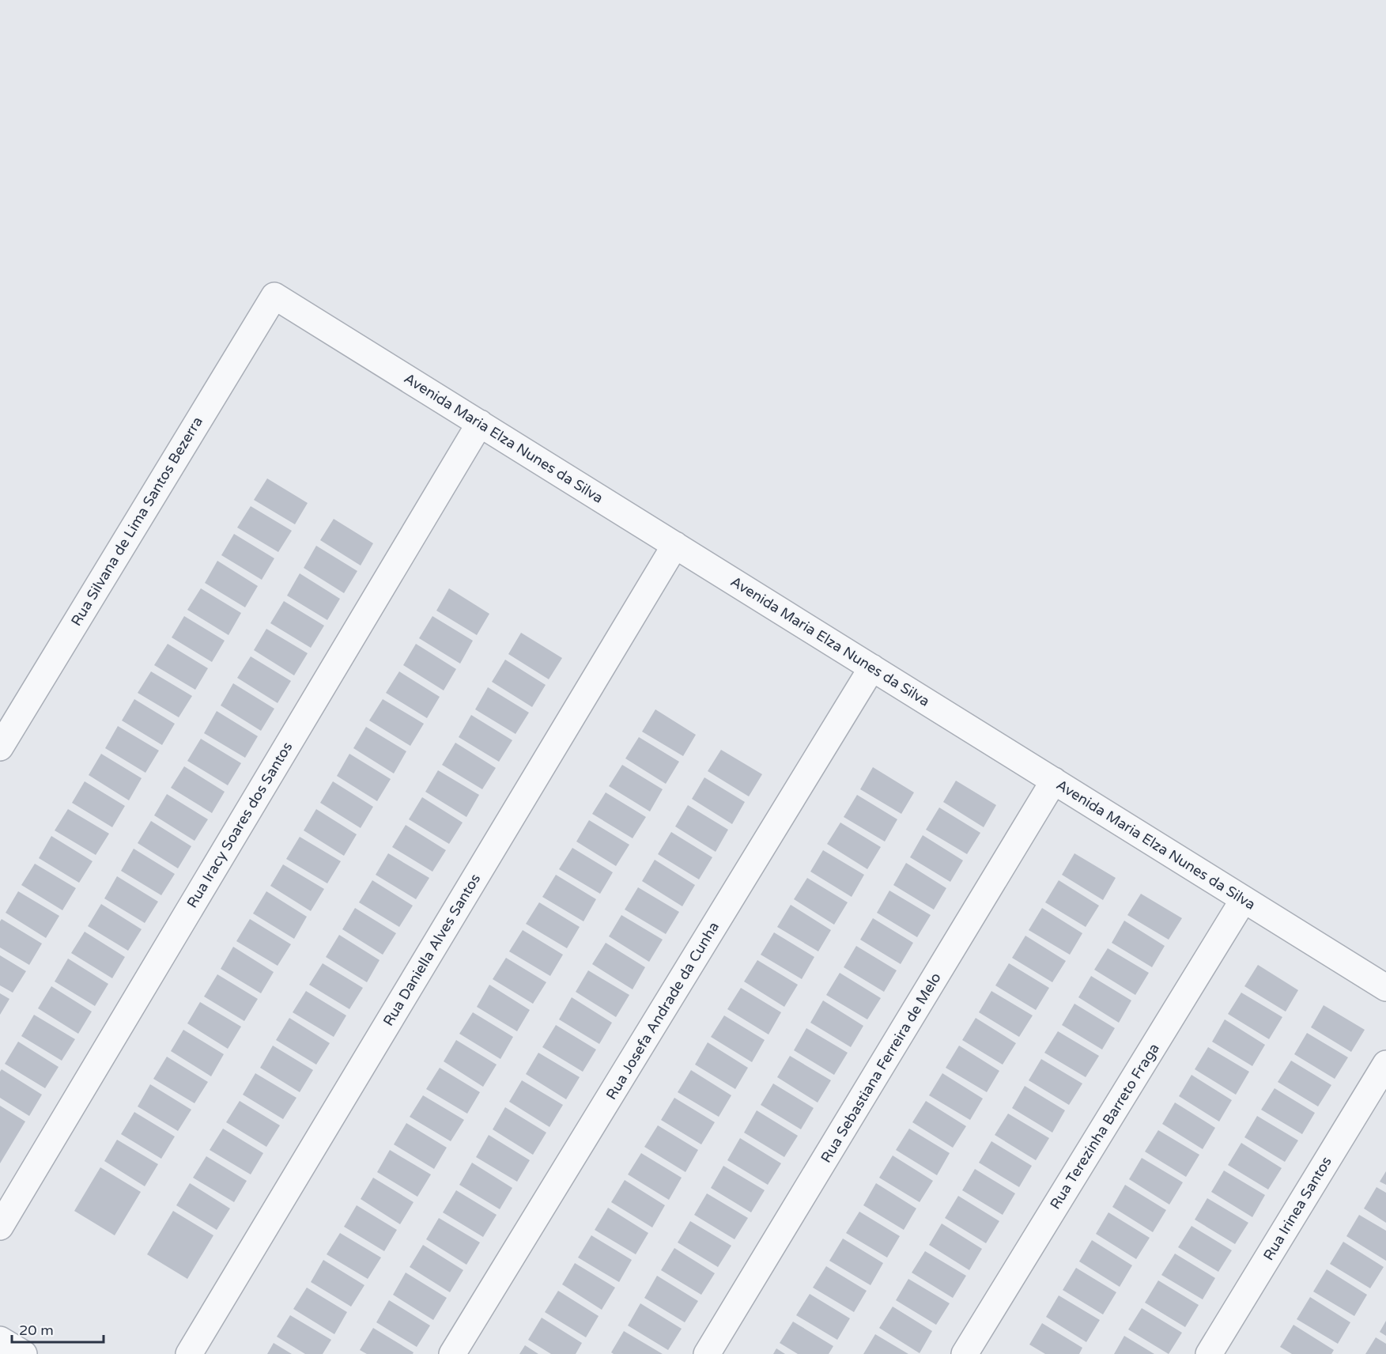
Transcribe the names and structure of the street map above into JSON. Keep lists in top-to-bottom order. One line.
{"streets":{"street":["Avenida Maria Elza Nunes da Silva","Rua Silvana de Lima Santos Bezerra","Rua Iracy Soares dos Santos","Rua Daniella Alves Santos","Rua Josefa Andrade da Cunha","Rua Sebastiana Ferreira de Melo","Rua Terezinha Barreto Fraga","Rua Irinea Santos"]},"crossings":[["Avenida Maria Elza Nunes da Silva","Rua Silvana de Lima Santos Bezerra"],["Avenida Maria Elza Nunes da Silva","Rua Iracy Soares dos Santos"],["Avenida Maria Elza Nunes da Silva","Rua Daniella Alves Santos"],["Avenida Maria Elza Nunes da Silva","Rua Josefa Andrade da Cunha"],["Avenida Maria Elza Nunes da Silva","Rua Sebastiana Ferreira de Melo"],["Avenida Maria Elza Nunes da Silva","Rua Terezinha Barreto Fraga"]],"scale_bar":"20 m"}
